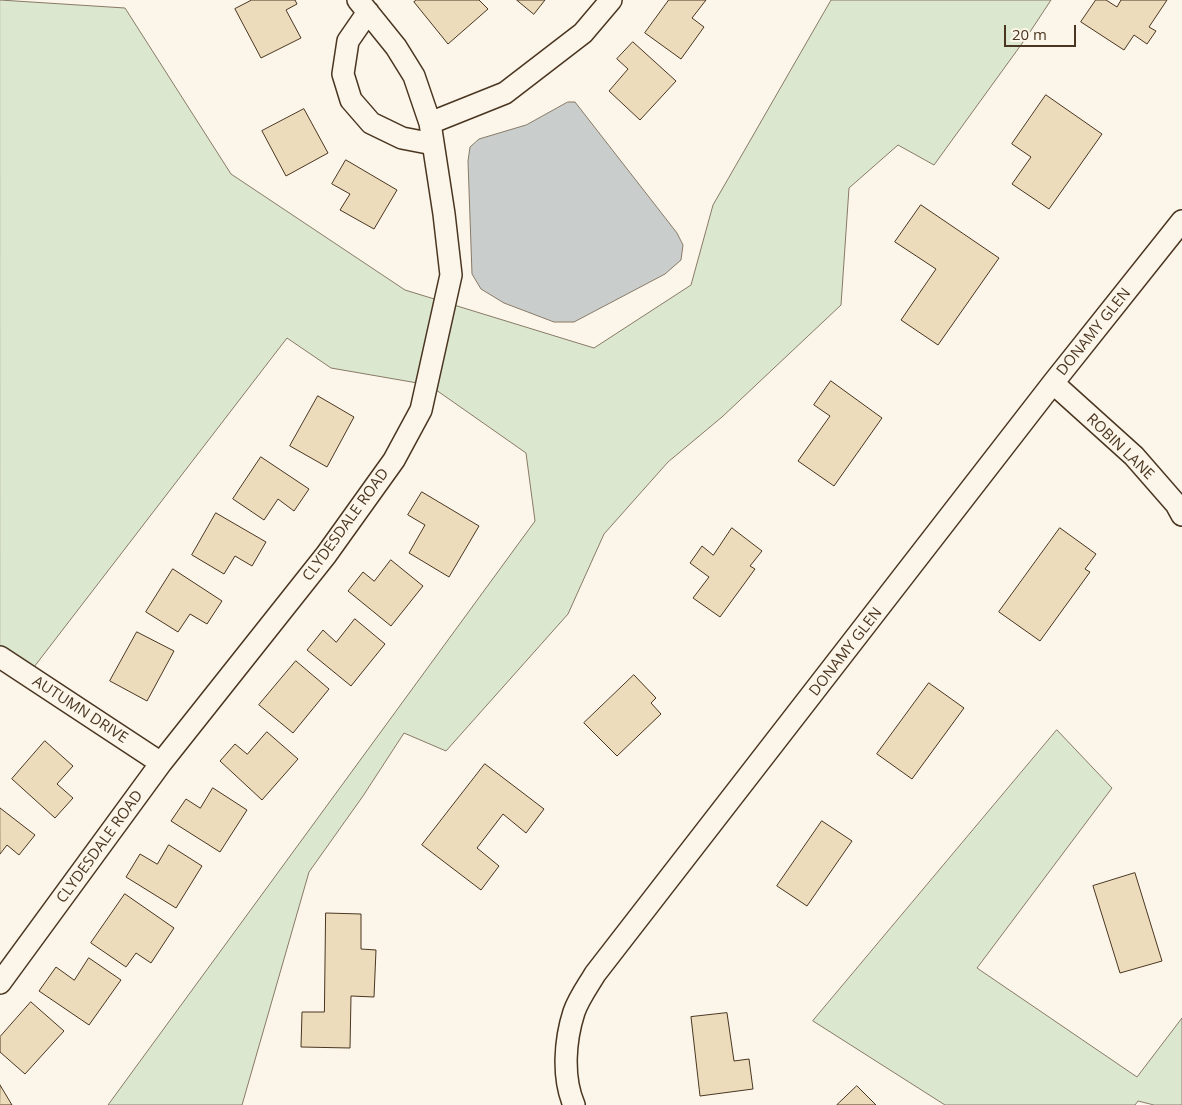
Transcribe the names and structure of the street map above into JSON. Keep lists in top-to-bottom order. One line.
{"streets":{"street":["DONAMY GLEN","ROBIN LANE","CLYDESDALE ROAD","AUTUMN DRIVE"]},"crossings":[["DONAMY GLEN","ROBIN LANE"],["CLYDESDALE ROAD","AUTUMN DRIVE"]],"scale_bar":"20 m"}
